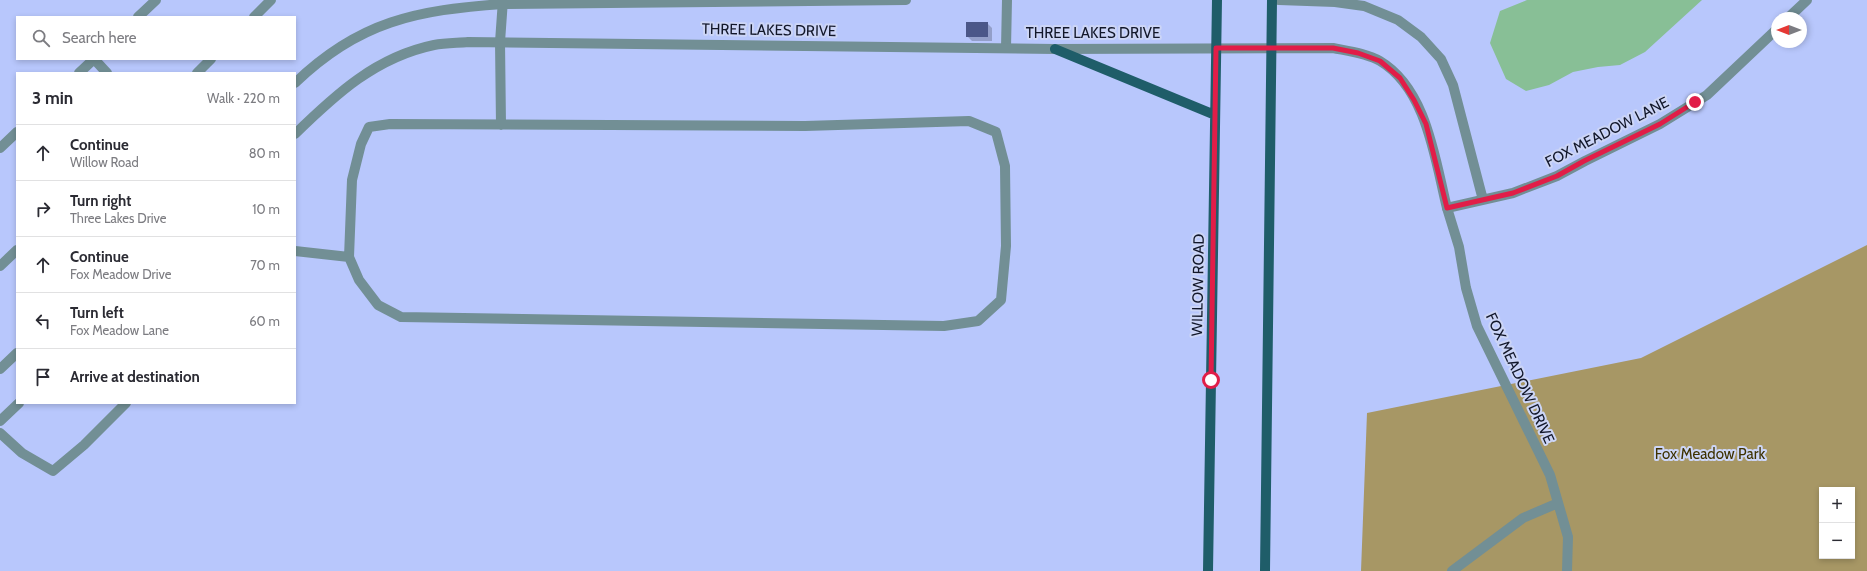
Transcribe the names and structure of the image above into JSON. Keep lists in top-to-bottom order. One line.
{"streets":{"main road":["WILLOW ROAD"],"street":["THREE LAKES DRIVE","FOX MEADOW LANE","FOX MEADOW DRIVE"]},"crossings":[["THREE LAKES DRIVE","WILLOW ROAD"],["THREE LAKES DRIVE","FOX MEADOW DRIVE"],["FOX MEADOW LANE","FOX MEADOW DRIVE"]],"parks":["Fox Meadow Park"],"north":"left","page":{"search":"Search here","heading":["3 min","Walk · 220 m"],"list":[["Continue","Willow Road","80 m"],["Turn right","Three Lakes Drive","10 m"],["Continue","Fox Meadow Drive","70 m"],["Turn left","Fox Meadow Lane","60 m"],"Arrive at destination"],"map_buttons":["+","−"]}}
